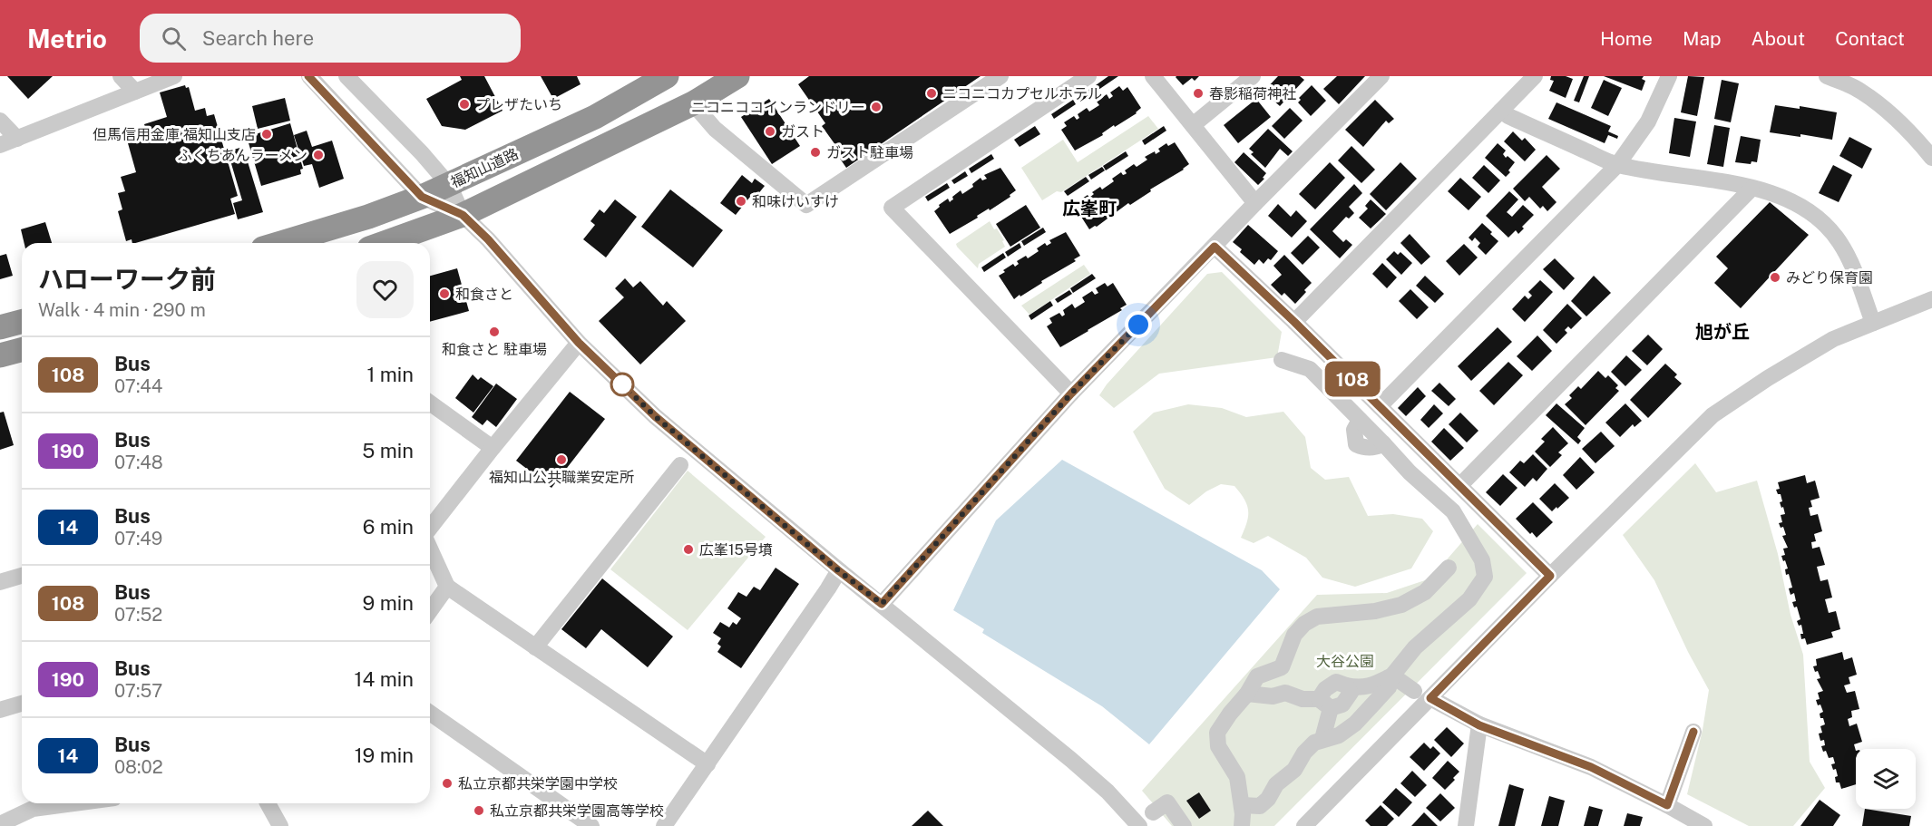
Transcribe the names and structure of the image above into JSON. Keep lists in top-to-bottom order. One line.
{"streets":{"highway":["福知山道路"]},"districts":["広峯町","旭が丘"],"parks":["大谷公園"],"places":["ニコニコカプセルホテル","春影稲荷神社","プレザたいち","ニコニココインランドリー","ガスト","但馬信用金庫 福知山支店","ガスト駐車場","ふくちあんラーメン","和味けいすけ","みどり保育園","和食さと","和食さと 駐車場","福知山公共職業安定所","広峯15号墳","私立京都共栄学園中学校","私立京都共栄学園高等学校"],"lines":["bus line 108"],"page":{"header":"Metrio","search":"Search here","nav":["Home","Map","About","Contact"],"on_map":"108","heading":["ハローワーク前","Walk · 4 min · 290 m"],"list":[{"mark":"108","name":"Bus","note":"07:44","value":"1 min"},{"mark":"190","name":"Bus","note":"07:48","value":"5 min"},{"mark":"14","name":"Bus","note":"07:49","value":"6 min"},{"mark":"108","name":"Bus","note":"07:52","value":"9 min"},{"mark":"190","name":"Bus","note":"07:57","value":"14 min"},{"mark":"14","name":"Bus","note":"08:02","value":"19 min"}]}}
